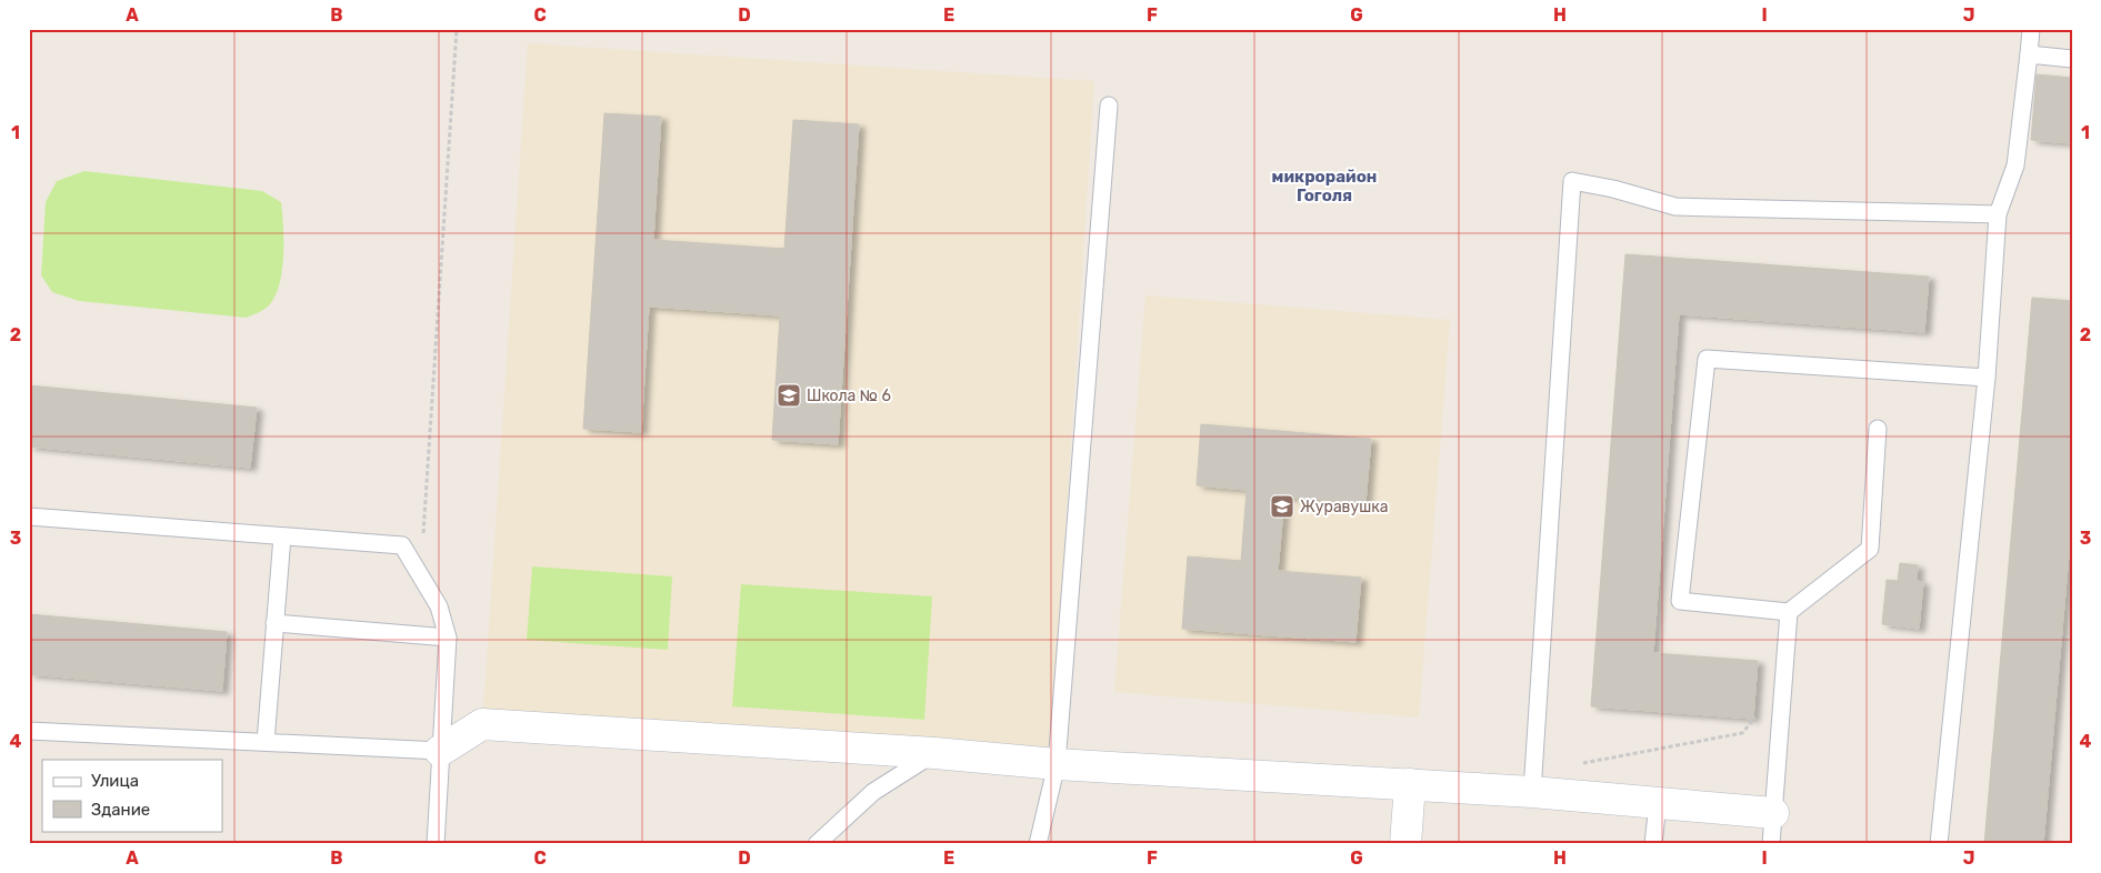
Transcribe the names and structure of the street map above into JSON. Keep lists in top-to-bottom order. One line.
{"districts":["микрорайон Гоголя"],"places":{"school or university":["Школа № 6","Журавушка"]},"legend":["Улица","Здание"],"grid":{"columns":["A","B","C","D","E","F","G","H","I","J"],"rows":["1","2","3","4"]}}
